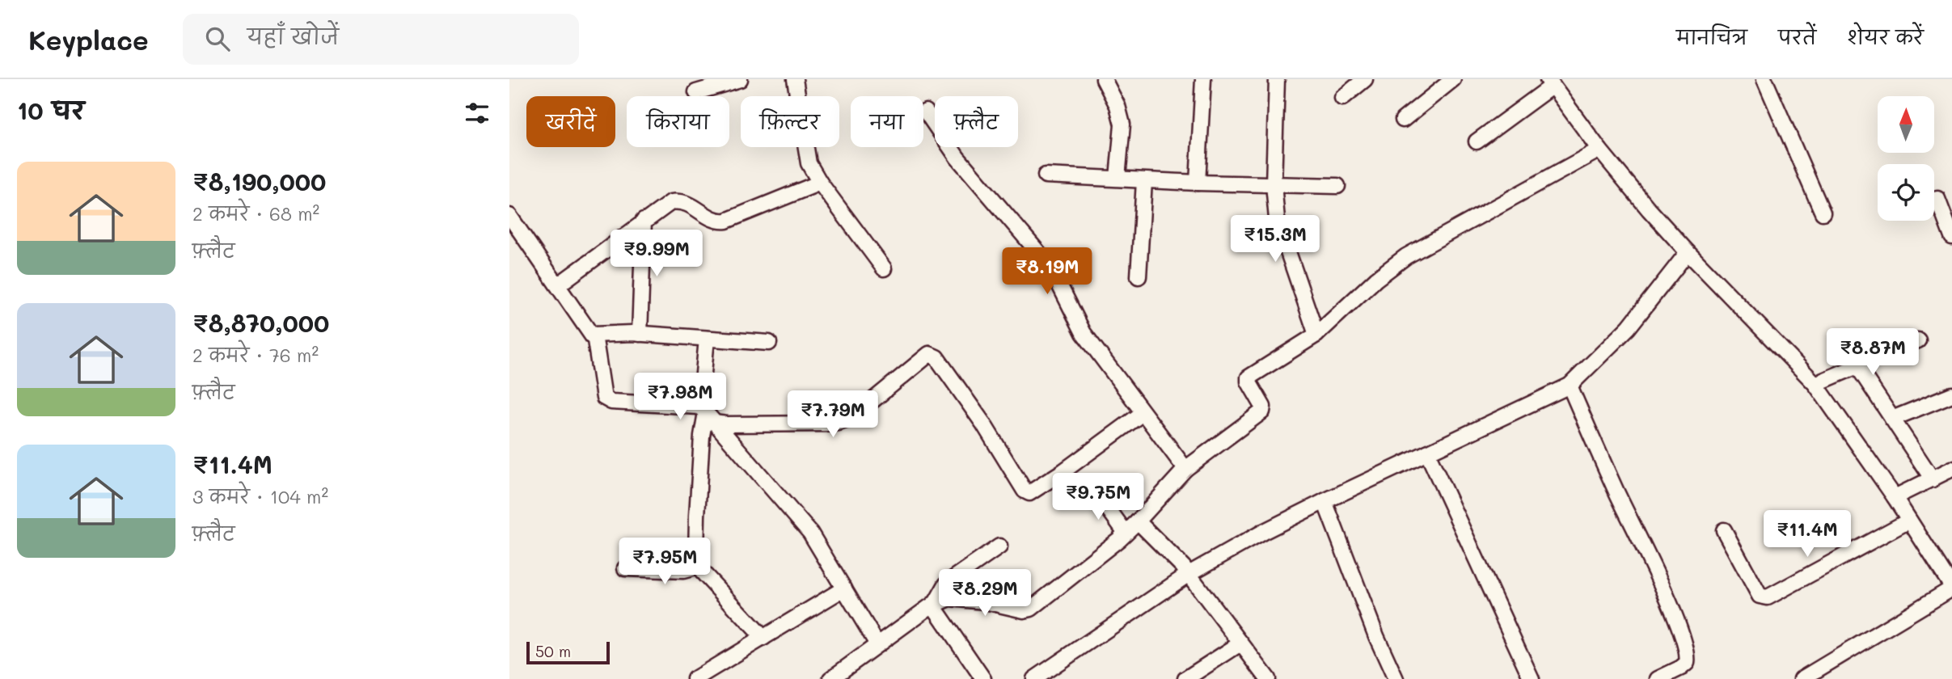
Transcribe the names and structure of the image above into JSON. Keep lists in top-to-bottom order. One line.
{"scale_bar":"50 m","north":"top","page":{"header":"Keyplace","search":"यहाँ खोजें","nav":["मानचित्र","परतें","शेयर करें"],"heading":"10 घर","chip":["खरीदें","किराया","फ़िल्टर","नया","फ़्लैट"],"list":[{"name":"₹8,190,000","note":"2 कमरे · 68 m² · फ़्लैट"},{"name":"₹8,870,000","note":"2 कमरे · 76 m² · फ़्लैट"},{"name":"₹11.4M","note":"3 कमरे · 104 m² · फ़्लैट"}],"price":["₹15.3M","₹9.99M","₹8.19M","₹8.87M","₹7.98M","₹7.79M","₹9.75M","₹11.4M","₹7.95M","₹8.29M"],"scale":"50 m"}}
